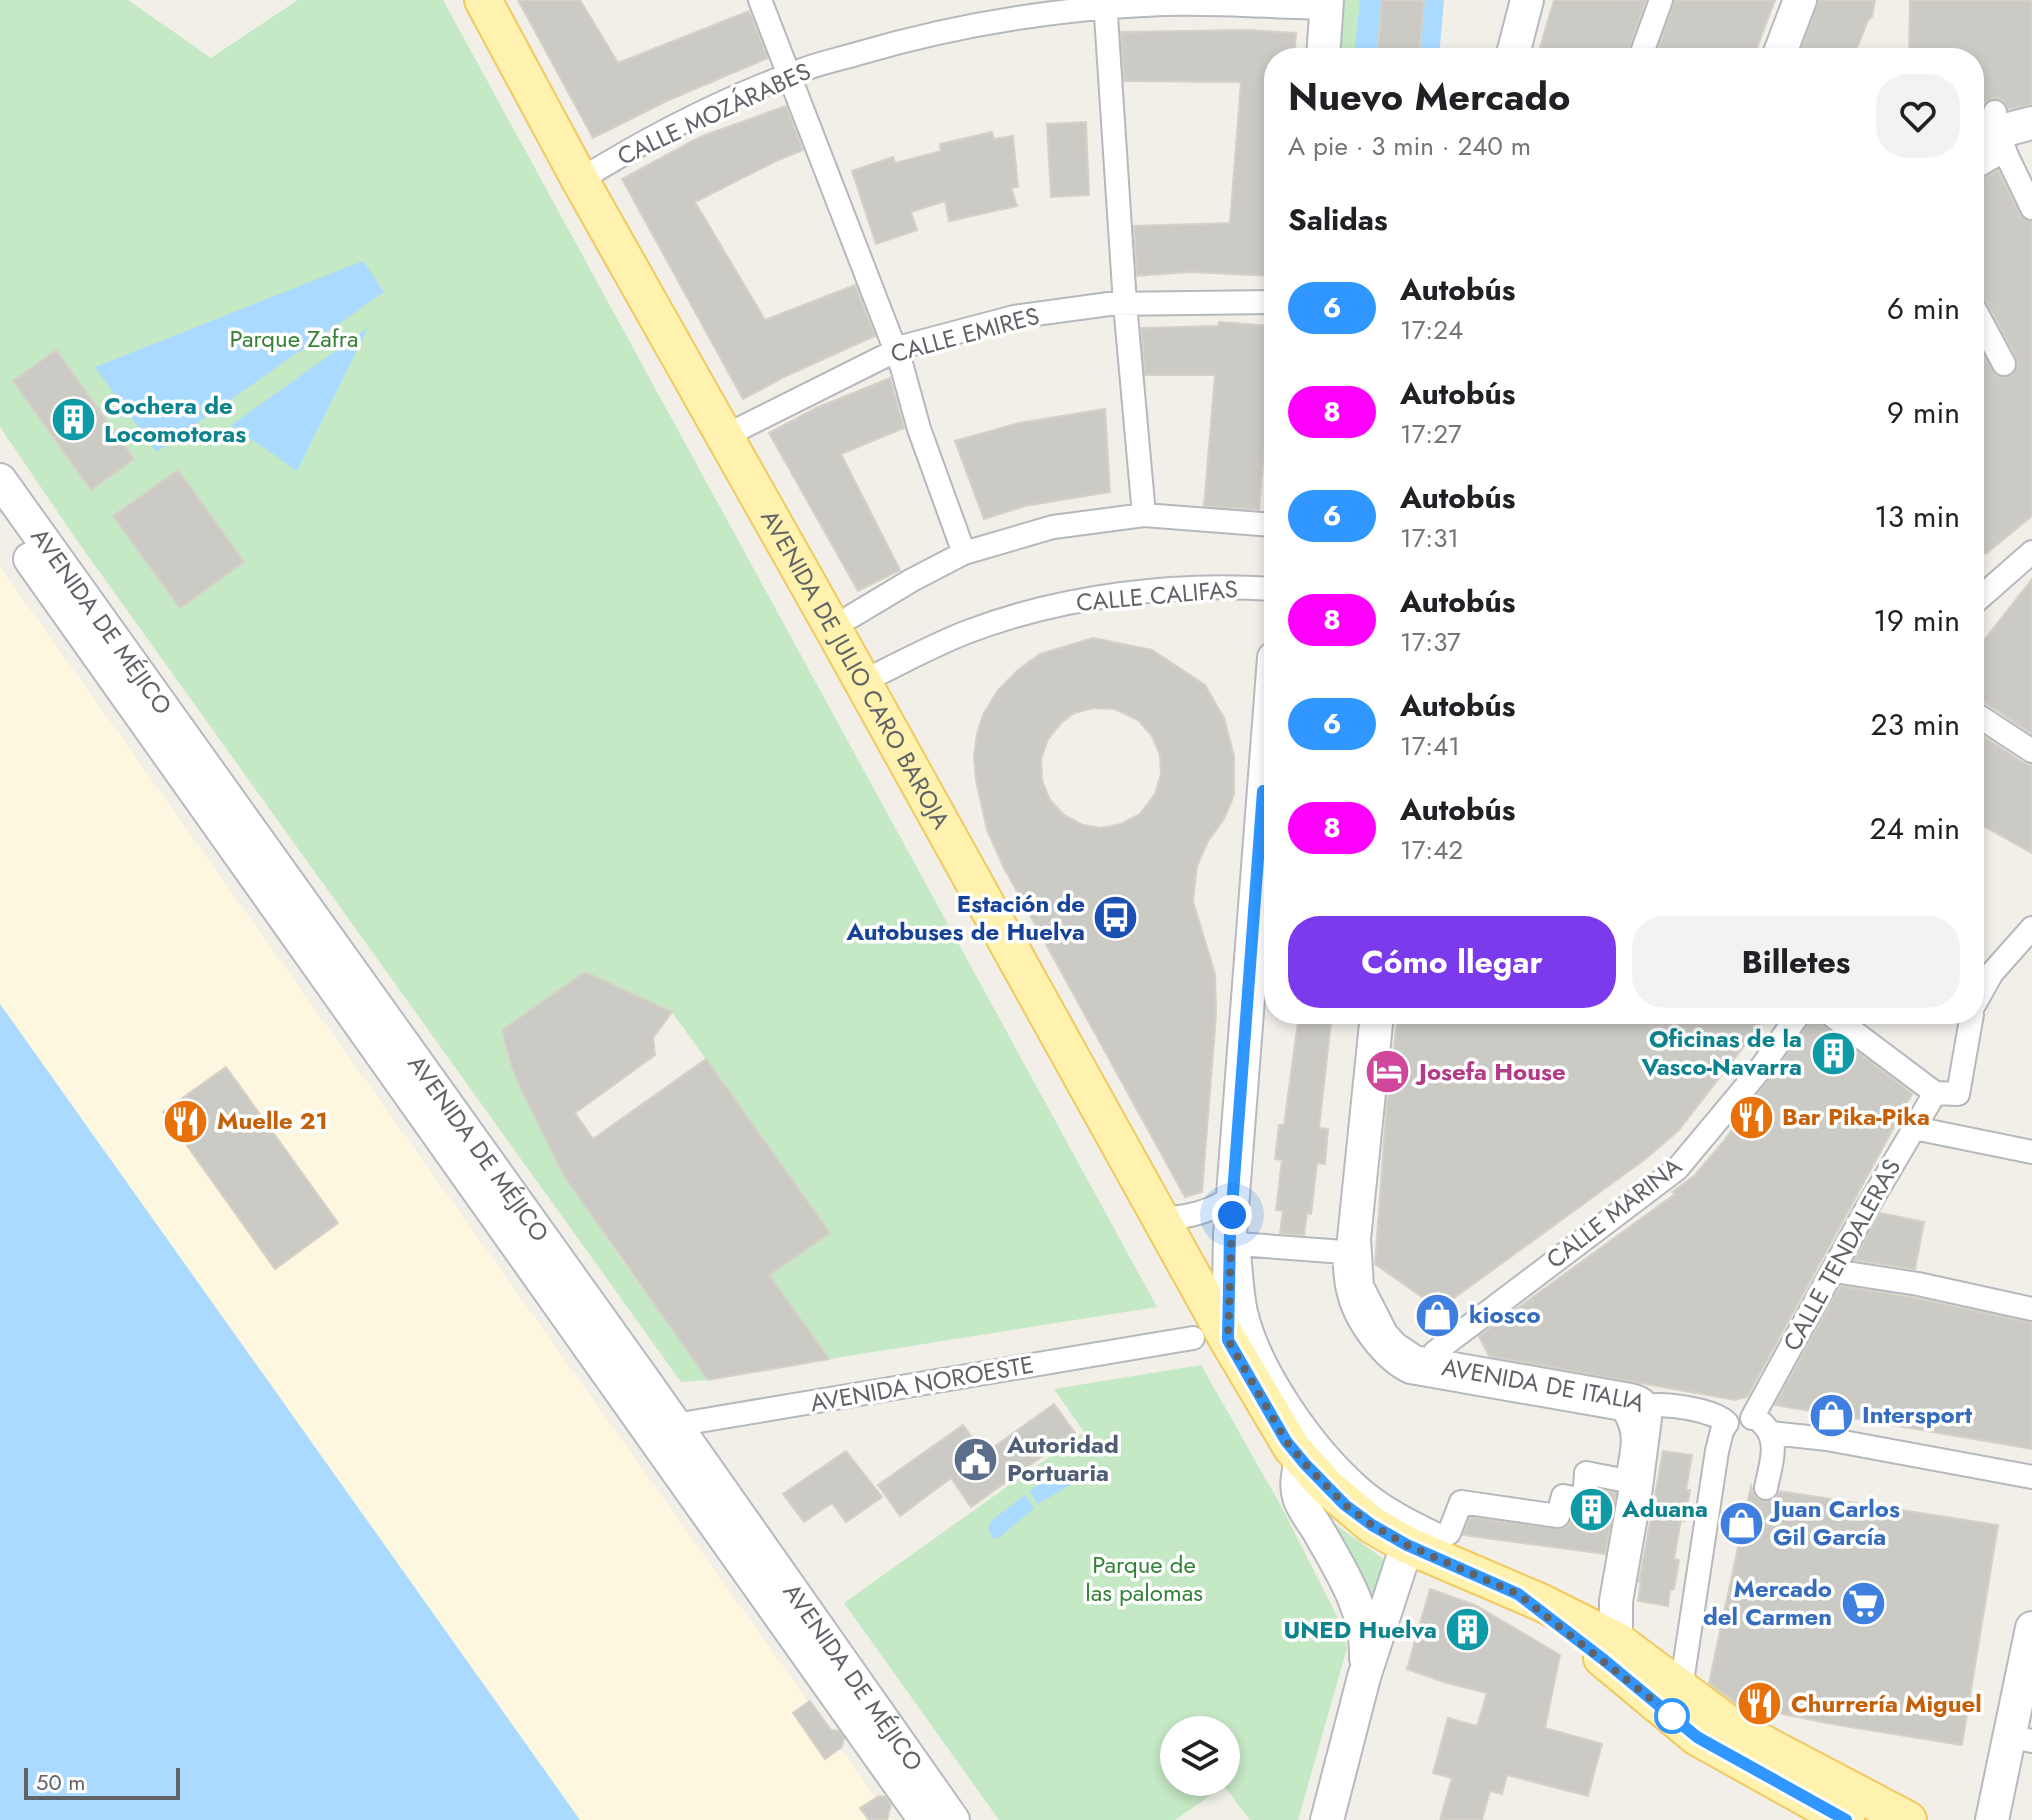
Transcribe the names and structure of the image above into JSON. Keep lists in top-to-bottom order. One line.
{"streets":{"main road":["AVENIDA DE JULIO CARO BAROJA"],"street":["CALLE MOZÁRABES","CALLE EMIRES","CALLE CALIFAS","AVENIDA DE MÉJICO","CALLE MARINA","CALLE TENDALERAS","AVENIDA NOROESTE","AVENIDA DE ITALIA"]},"crossings":[["CALLE MOZÁRABES","AVENIDA DE JULIO CARO BAROJA"],["CALLE EMIRES","AVENIDA DE JULIO CARO BAROJA"],["CALLE CALIFAS","AVENIDA DE JULIO CARO BAROJA"],["AVENIDA DE MÉJICO","AVENIDA NOROESTE"],["AVENIDA DE JULIO CARO BAROJA","AVENIDA NOROESTE"]],"parks":["Parque Zafra","Parque de las palomas"],"places":{"building":["Cochera de Locomotoras","Oficinas de la Vasco-Navarra","Aduana","UNED Huelva"],"bus stop":["Estación de Autobuses de Huelva"],"hotel":["Josefa House"],"restaurant":["Bar Pika-Pika","Muelle 21","Churrería Miguel"],"shop":["kiosco","Intersport","Juan Carlos Gil García"],"public building":["Autoridad Portuaria"],"supermarket":["Mercado del Carmen"]},"lines":["bus line 6"],"scale_bar":"50 m","page":{"heading":[["Nuevo Mercado","A pie · 3 min · 240 m"],"Salidas"],"list":[{"mark":"6","name":"Autobús","note":"17:24","value":"6 min"},{"mark":"8","name":"Autobús","note":"17:27","value":"9 min"},{"mark":"6","name":"Autobús","note":"17:31","value":"13 min"},{"mark":"8","name":"Autobús","note":"17:37","value":"19 min"},{"mark":"6","name":"Autobús","note":"17:41","value":"23 min"},{"mark":"8","name":"Autobús","note":"17:42","value":"24 min"}],"buttons":["Cómo llegar","Billetes"],"scale":"50 m"}}
